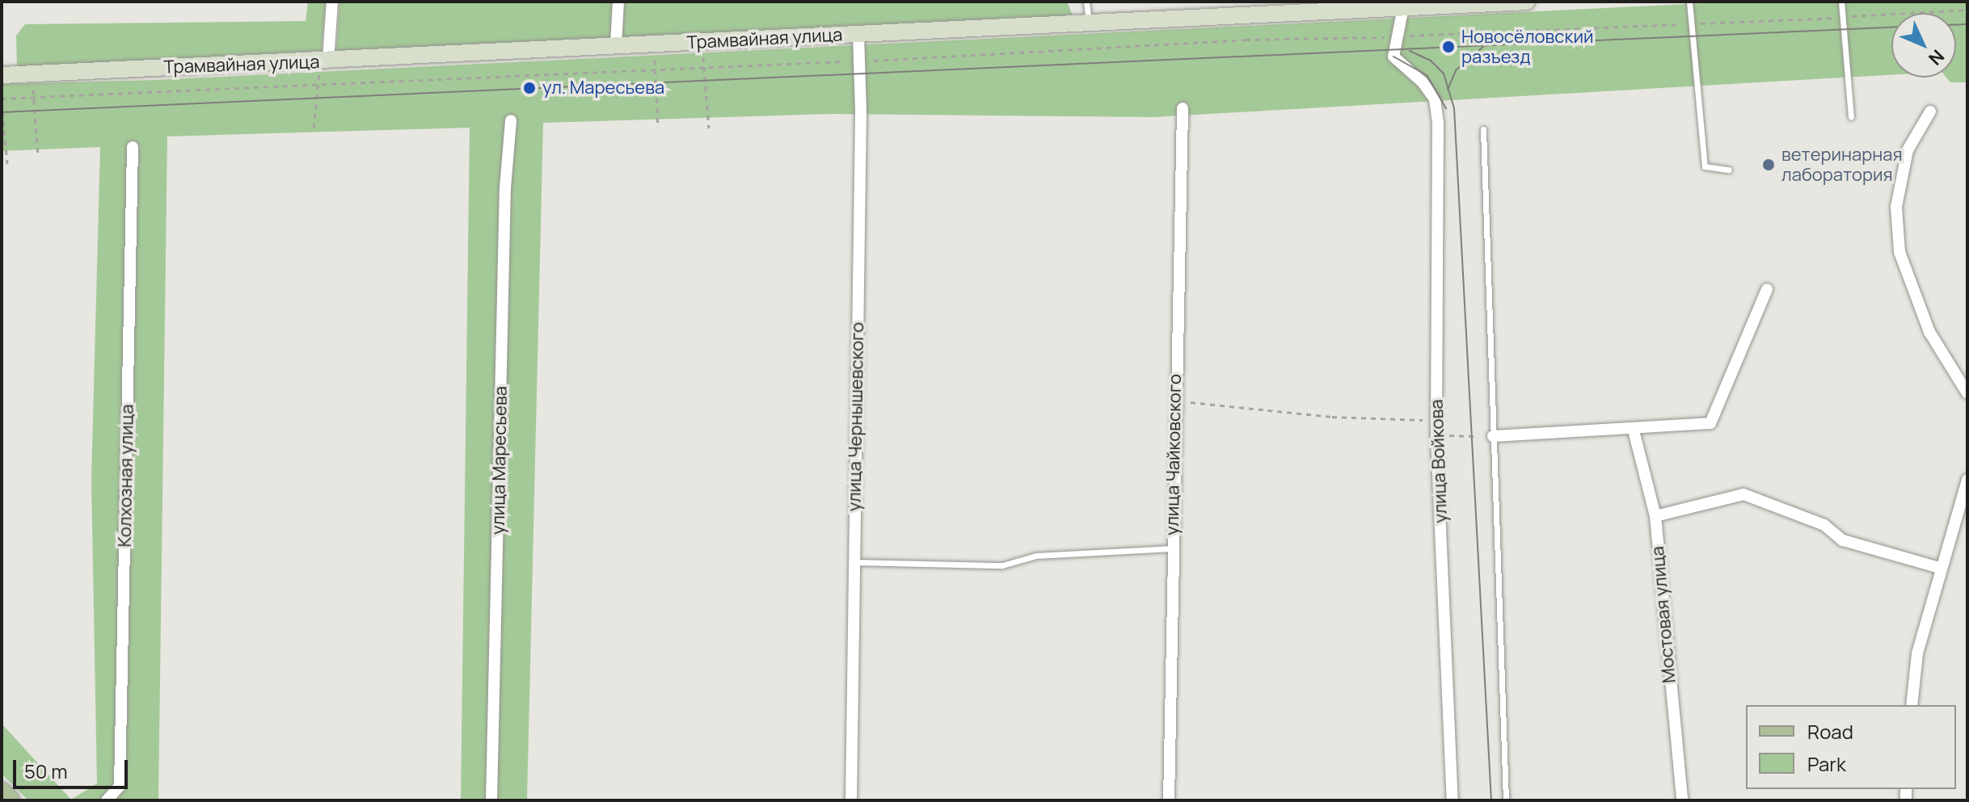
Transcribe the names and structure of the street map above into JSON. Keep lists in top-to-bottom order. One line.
{"streets":{"main road":["Трамвайная улица"],"street":["улица Чернышевского","улица Чайковского","улица Маресьева","улица Войкова","Колхозная улица","Мостовая улица"]},"crossings":[["Трамвайная улица","улица Чернышевского"]],"places":["Новосёловский разъезд","ул. Маресьева","ветеринарная лаборатория"],"legend":["Road","Park"],"scale_bar":"50 m","north":"bottom right"}
